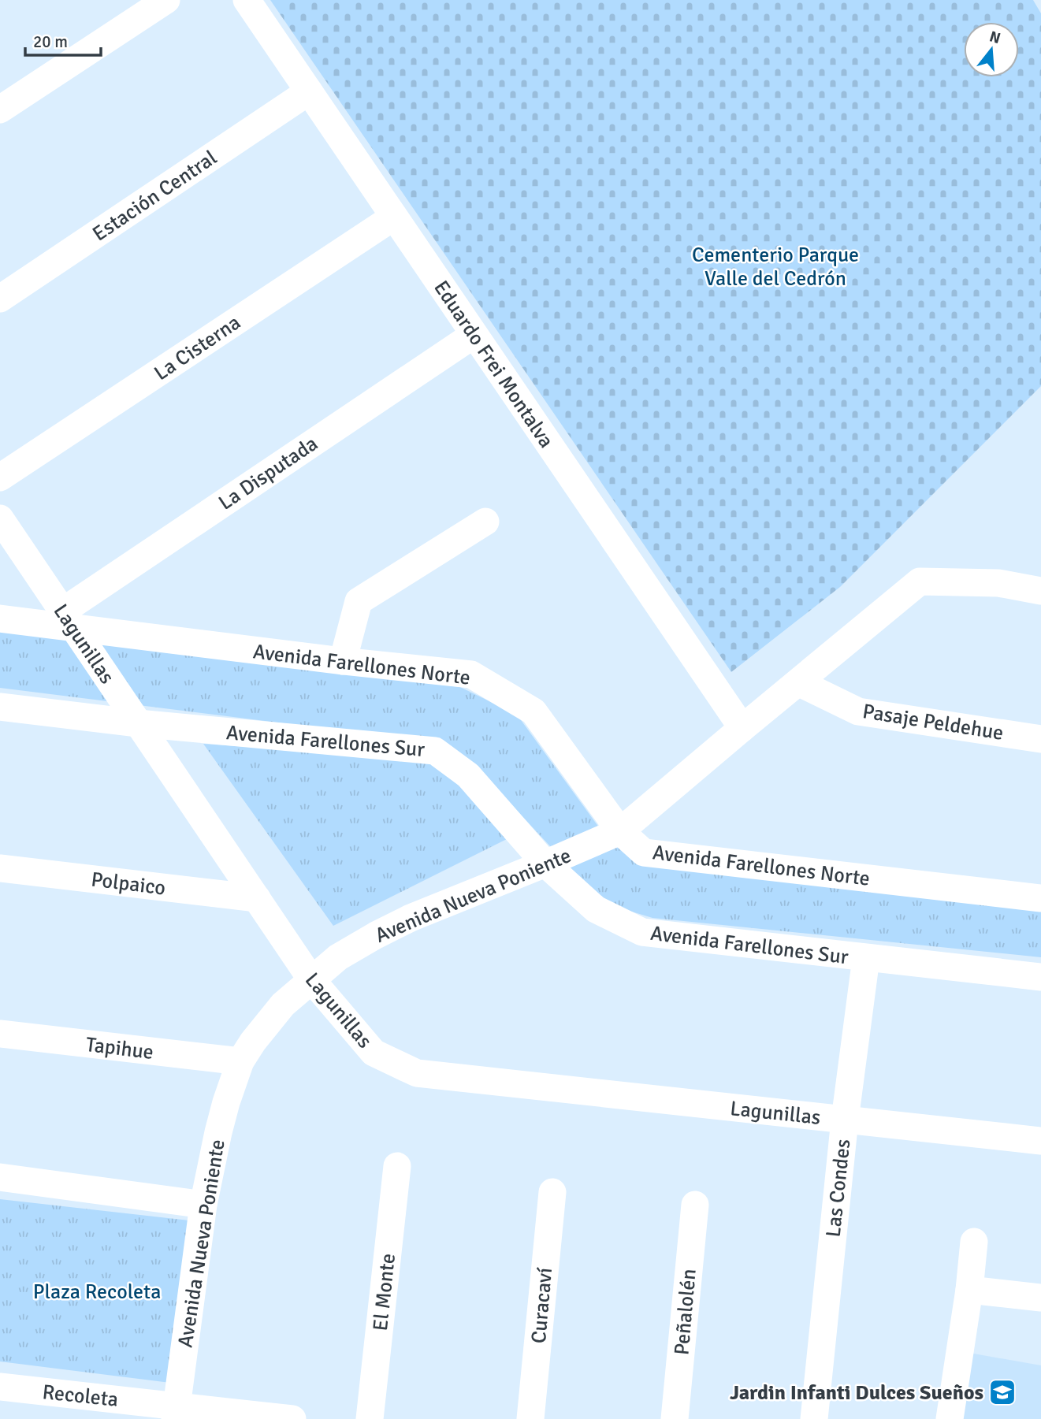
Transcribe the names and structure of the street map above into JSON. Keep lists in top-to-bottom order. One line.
{"streets":{"street":["Estación Central","La Cisterna","Eduardo Frei Montalva","La Disputada","Lagunillas","Avenida Farellones Norte","Pasaje Peldehue","Avenida Farellones Sur","Polpaico","Avenida Nueva Poniente","Tapihue","Las Condes","El Monte","Curacaví","Peñalolén","Recoleta"]},"crossings":[["Estación Central","Eduardo Frei Montalva"],["La Cisterna","Eduardo Frei Montalva"],["Eduardo Frei Montalva","La Disputada"],["Eduardo Frei Montalva","Avenida Nueva Poniente"],["La Disputada","Lagunillas"],["La Disputada","Avenida Farellones Norte"],["Lagunillas","Avenida Farellones Norte"],["Lagunillas","Avenida Farellones Sur"],["Lagunillas","Polpaico"],["Lagunillas","Avenida Nueva Poniente"],["Lagunillas","Las Condes"],["Avenida Farellones Norte","Avenida Nueva Poniente"],["Pasaje Peldehue","Avenida Nueva Poniente"],["Avenida Farellones Sur","Avenida Nueva Poniente"],["Avenida Farellones Sur","Las Condes"],["Avenida Nueva Poniente","Tapihue"],["Avenida Nueva Poniente","Recoleta"]],"parks":["Cementerio Parque Valle del Cedrón","Plaza Recoleta"],"places":{"school or university":["Jardin Infanti Dulces Sueños"]},"scale_bar":"20 m","north":"top"}
